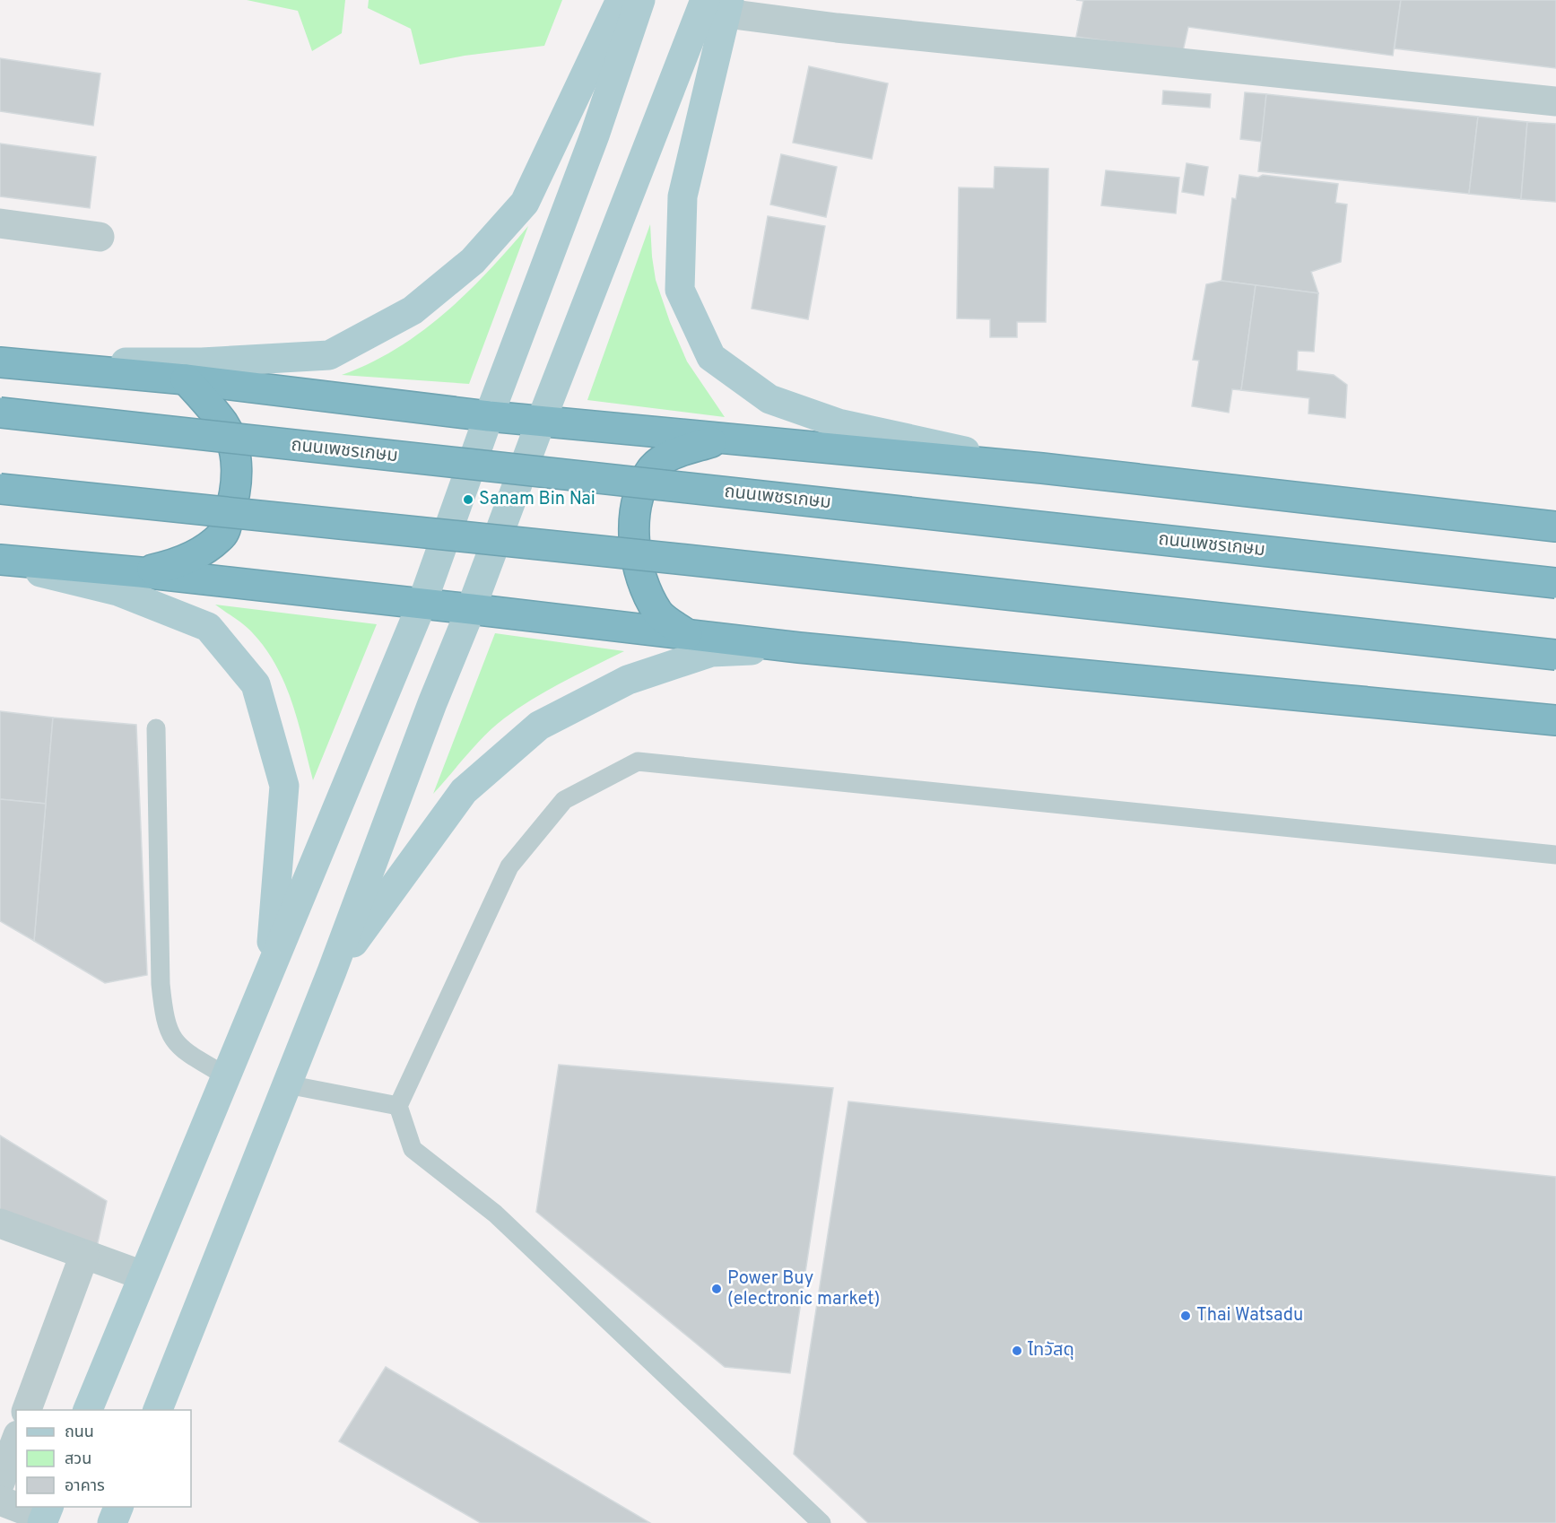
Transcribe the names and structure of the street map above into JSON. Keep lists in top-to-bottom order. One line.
{"streets":{"highway":["ถนนเพชรเกษม"]},"places":["Sanam Bin Nai","Power Buy (electronic market)","Thai Watsadu","ไทวัสดุ"],"legend":["ถนน","สวน","อาคาร"]}
